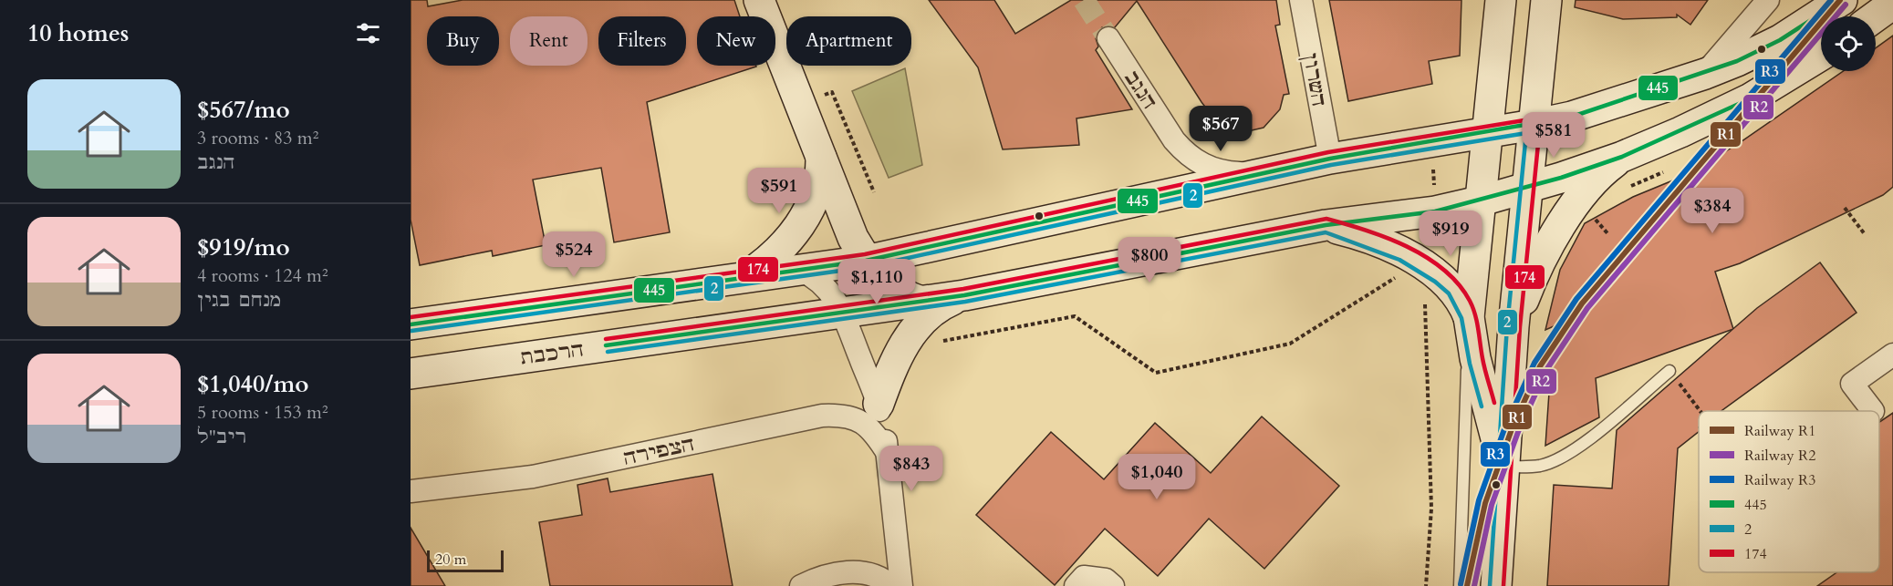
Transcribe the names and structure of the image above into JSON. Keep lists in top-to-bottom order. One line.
{"streets":{"street":["השרון","הנגב","הרכבת","הצפירה"]},"lines":["rail line R1","rail line R3","transit line 445","rail line R2","transit line 174","transit line 2"],"legend":["Railway R1","Railway R2","Railway R3","445","2","174"],"scale_bar":"20 m","page":{"heading":"10 homes","chip":["Buy","Rent","Filters","New","Apartment"],"list":[{"name":"$567/mo","note":"3 rooms · 83 m² · הנגב"},{"name":"$919/mo","note":"4 rooms · 124 m² · מנחם בגין"},{"name":"$1,040/mo","note":"5 rooms · 153 m² · ריב\"ל"}],"price":["$567","$581","$591","$384","$919","$524","$800","$1,110","$843","$1,040"],"scale":"20 m"}}
